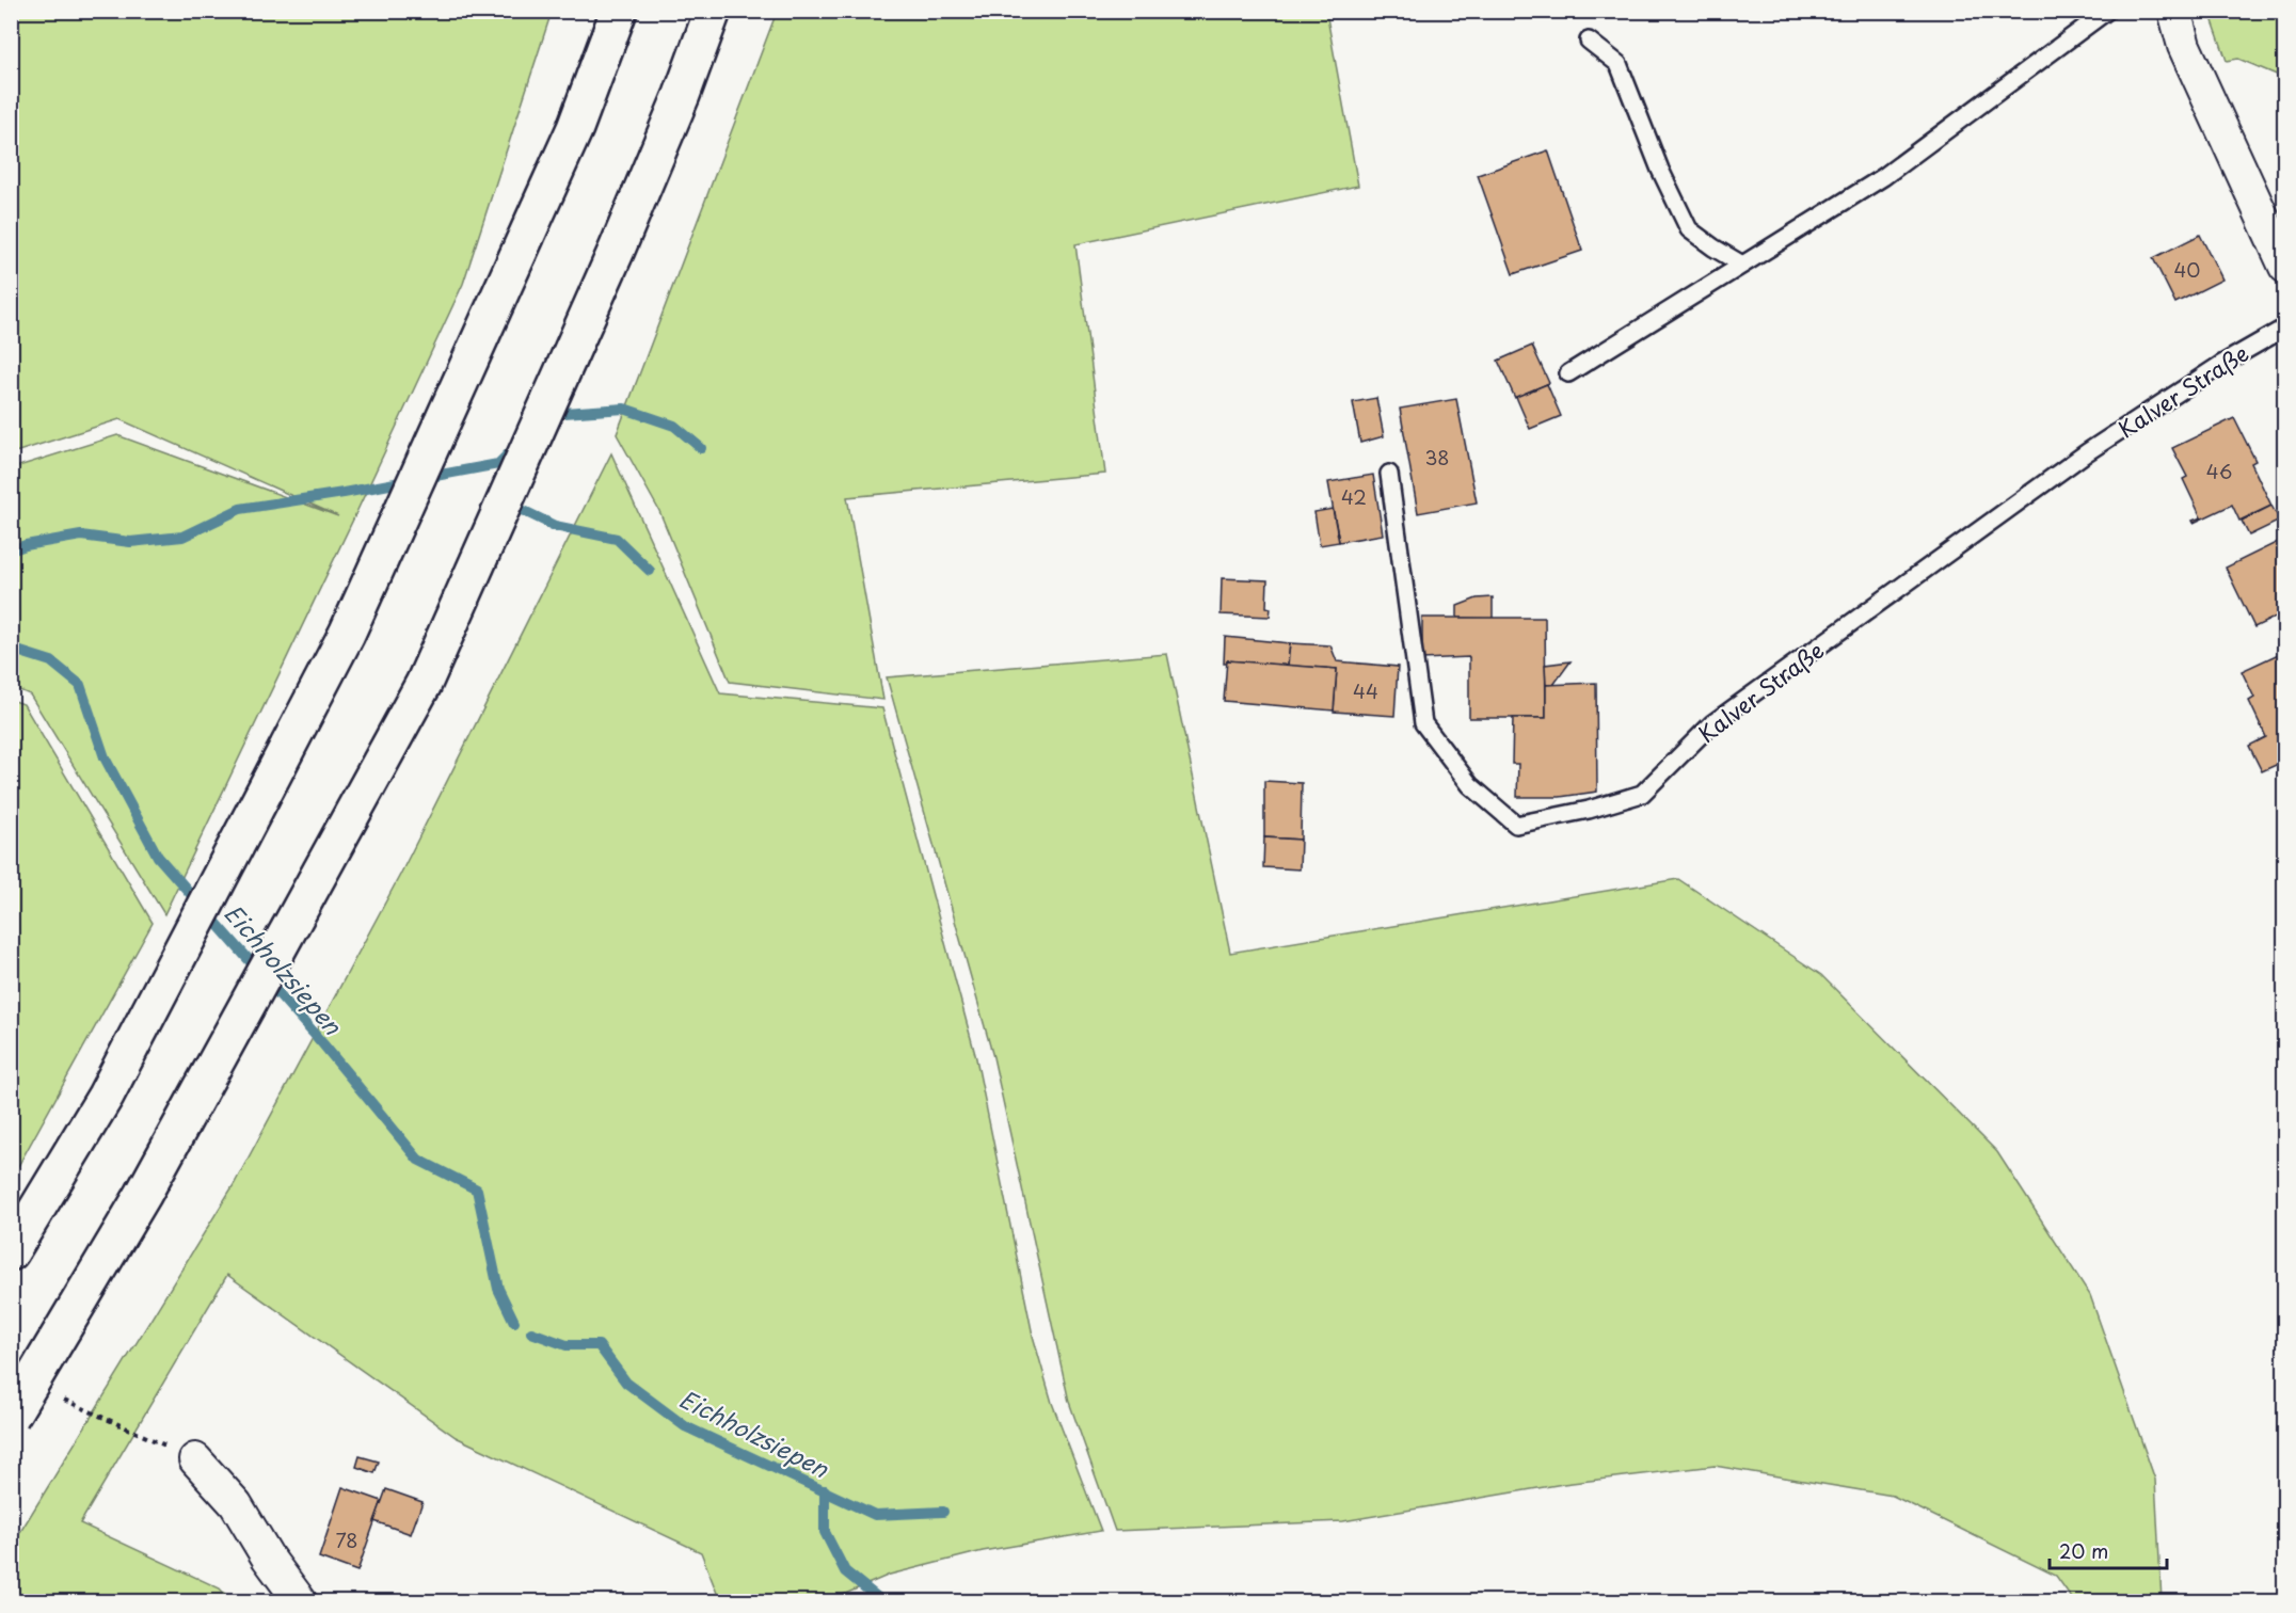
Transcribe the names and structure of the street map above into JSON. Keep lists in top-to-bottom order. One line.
{"streets":{"lane":["Kalver Straße"]},"water":["Eichholzsiepen"],"house_numbers":["40","38","46","42","44","78"],"scale_bar":"20 m"}
